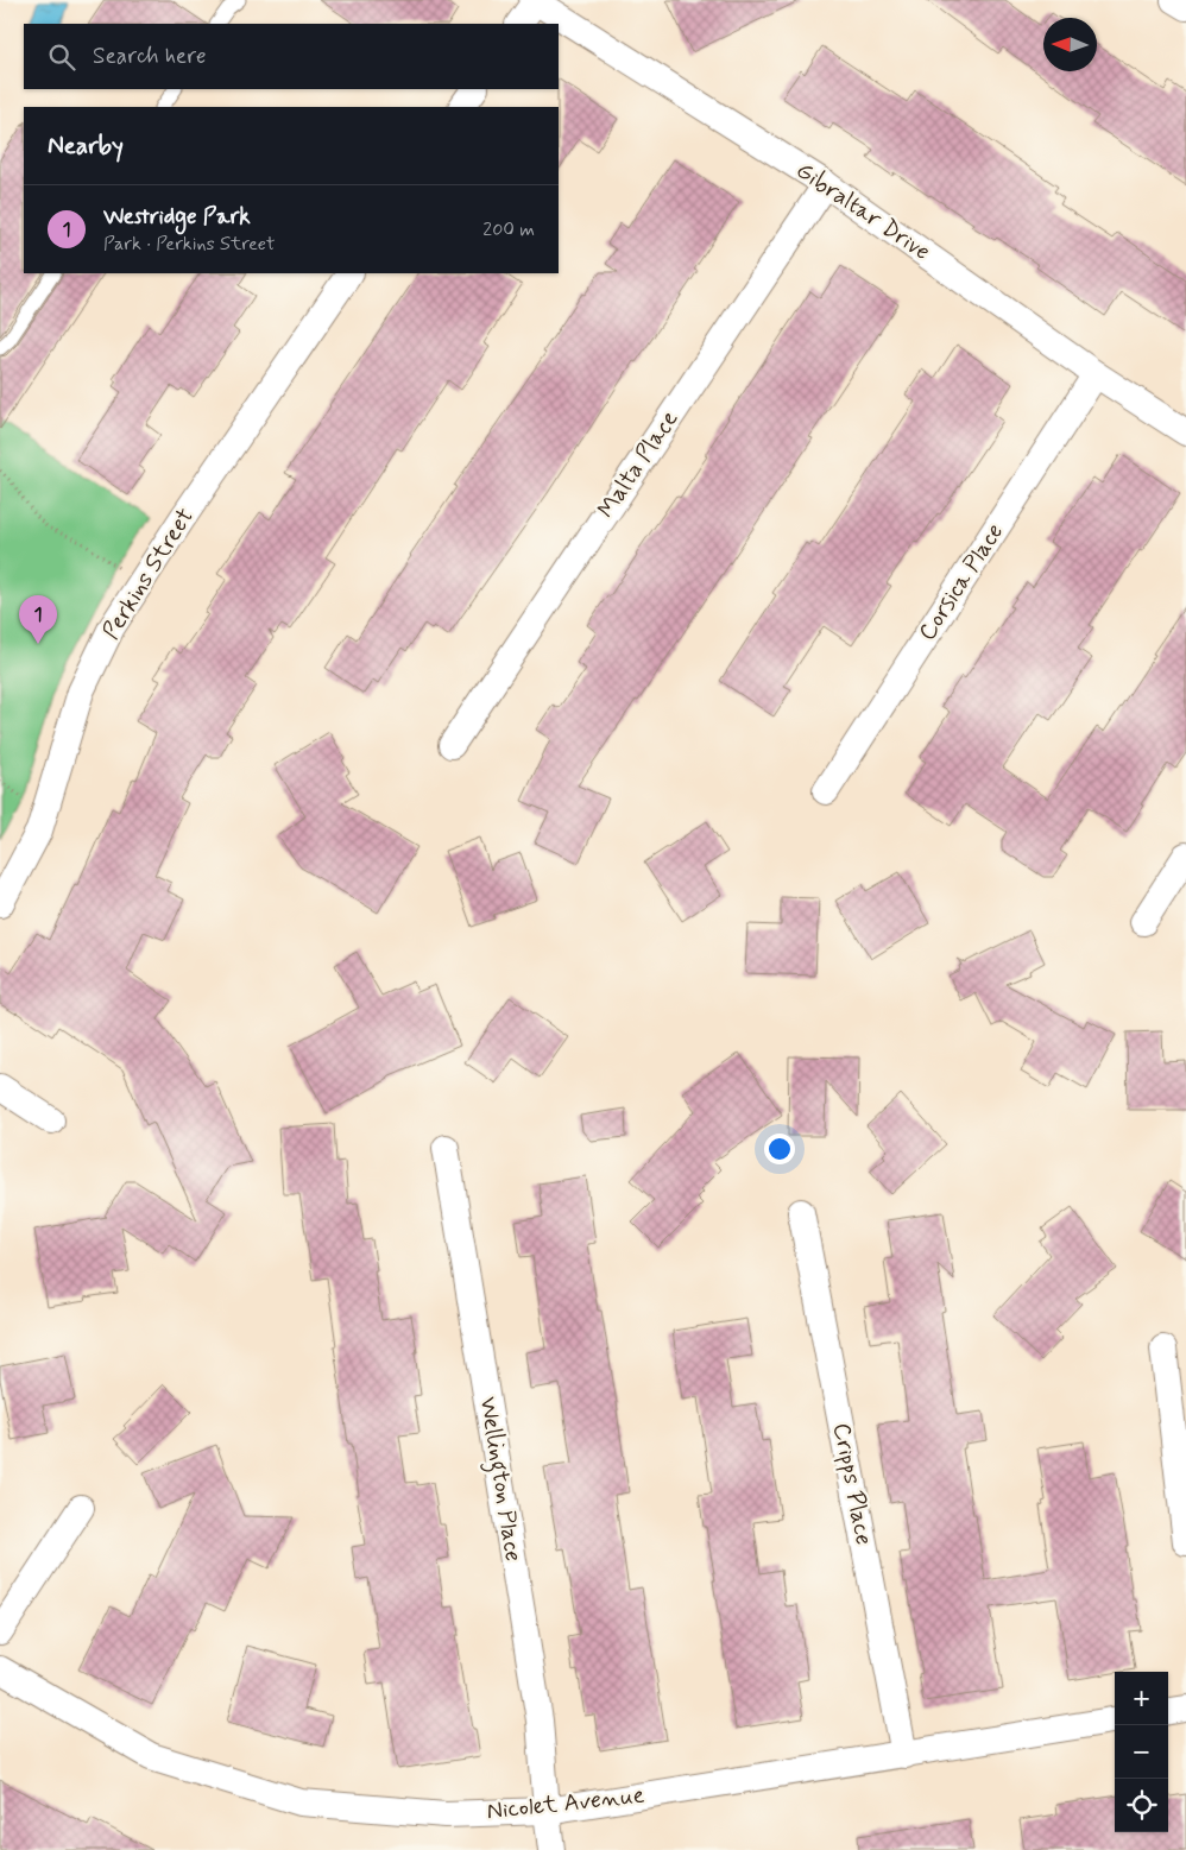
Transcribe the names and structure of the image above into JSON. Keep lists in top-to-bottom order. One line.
{"streets":{"street":["Gibraltar Drive","Malta Place","Perkins Street","Corsica Place","Wellington Place","Cripps Place","Nicolet Avenue"]},"crossings":[["Gibraltar Drive","Malta Place"],["Gibraltar Drive","Corsica Place"],["Wellington Place","Nicolet Avenue"],["Cripps Place","Nicolet Avenue"]],"north":"left","page":{"search":"Search here","heading":"Nearby","list":[{"mark":"1","name":"Westridge Park","note":"Park · Perkins Street","value":"200 m"}],"pins":"1","map_buttons":["+","−"]}}
